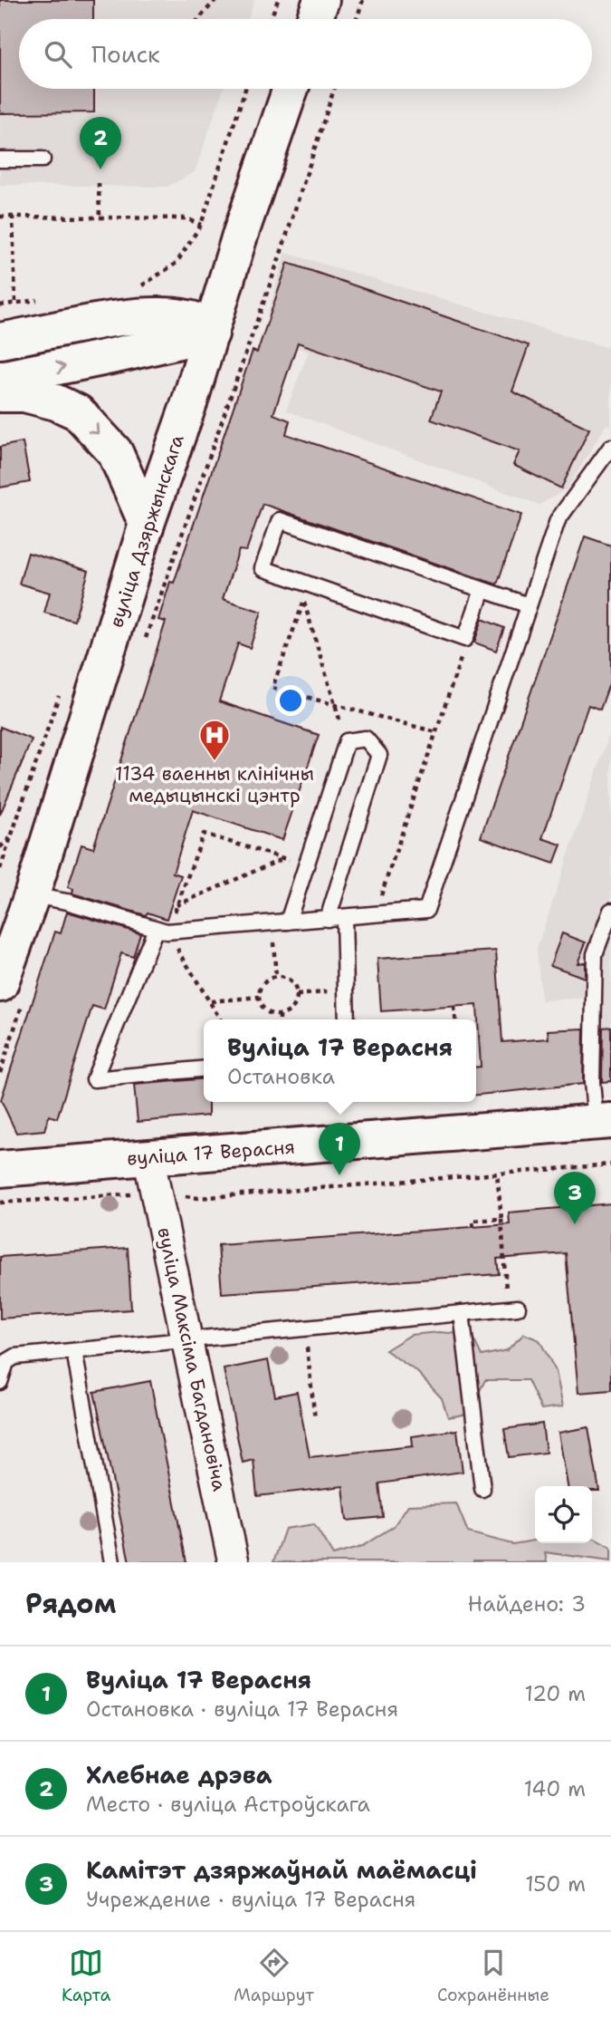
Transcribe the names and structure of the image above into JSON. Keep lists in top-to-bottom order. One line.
{"streets":{"main road":["вуліца Дзяржынскага","вуліца 17 Верасня"],"street":["вуліца Максіма Багдановіча"]},"crossings":[["вуліца 17 Верасня","вуліца Максіма Багдановіча"]],"places":{"hospital":["1134 ваенны клінічны медыцынскі цэнтр"]},"page":{"search":"Поиск","pins":["2","1","3"],"popup":["Вуліца 17 Верасня","Остановка"],"heading":["Рядом","Найдено: 3"],"list":[{"mark":"1","name":"Вуліца 17 Верасня","note":"Остановка · вуліца 17 Верасня","value":"120 m"},{"mark":"2","name":"Хлебнае дрэва","note":"Место · вуліца Астроўскага","value":"140 m"},{"mark":"3","name":"Камітэт дзяржаўнай маёмасці","note":"Учреждение · вуліца 17 Верасня","value":"150 m"}],"nav":["Карта","Маршрут","Сохранённые"]}}
